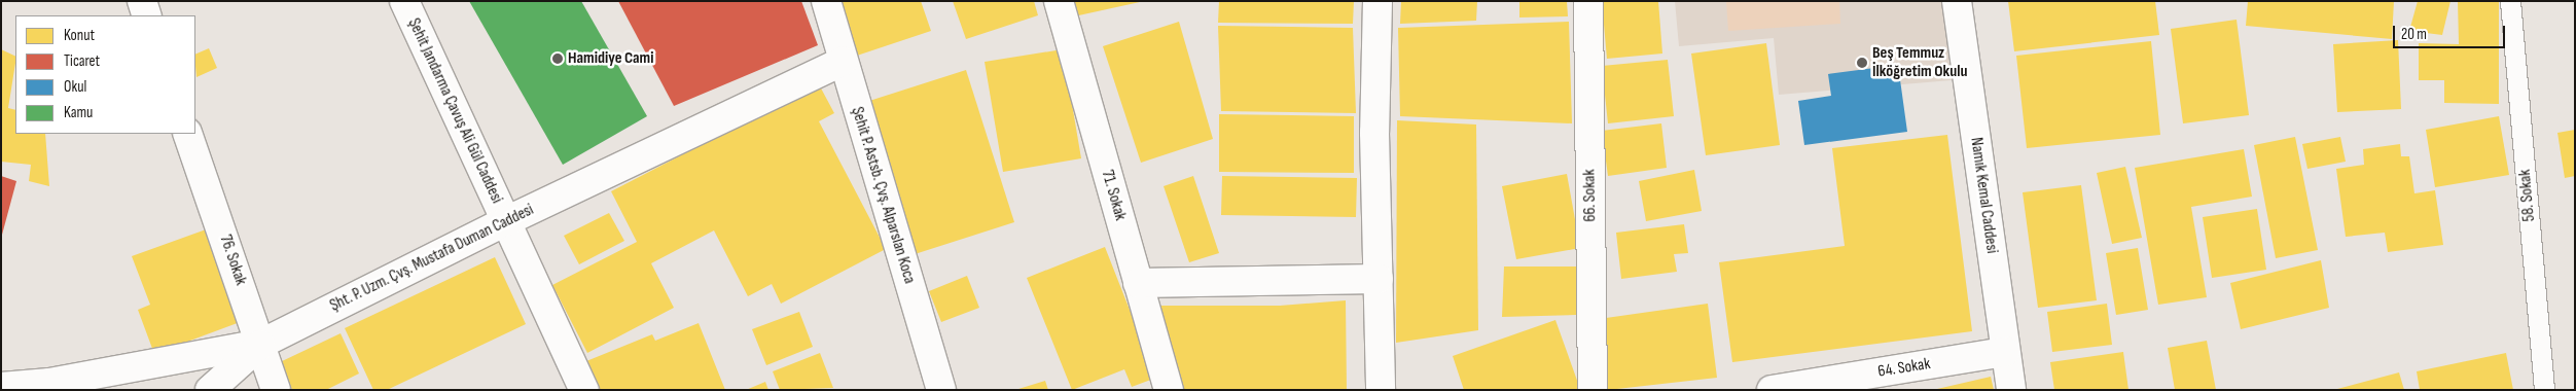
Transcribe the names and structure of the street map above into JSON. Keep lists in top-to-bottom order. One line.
{"streets":{"street":["Şehit Jandarma Çavuş Ali Gül Caddesi","Şehit P. Astsb. Çvş. Alparslan Koca","71. Sokak","66. Sokak","Namık Kemal Caddesi","Şht. P. Uzm. Çvş. Mustafa Duman Caddesi","76. Sokak","64. Sokak"],"lane":["58. Sokak"]},"crossings":[["Şehit Jandarma Çavuş Ali Gül Caddesi","Şht. P. Uzm. Çvş. Mustafa Duman Caddesi"],["Şehit P. Astsb. Çvş. Alparslan Koca","Şht. P. Uzm. Çvş. Mustafa Duman Caddesi"],["Namık Kemal Caddesi","64. Sokak"],["Şht. P. Uzm. Çvş. Mustafa Duman Caddesi","76. Sokak"]],"places":["Hamidiye Cami","Beş Temmuz İlköğretim Okulu"],"legend":["Konut","Ticaret","Okul","Kamu"],"scale_bar":"20 m"}
